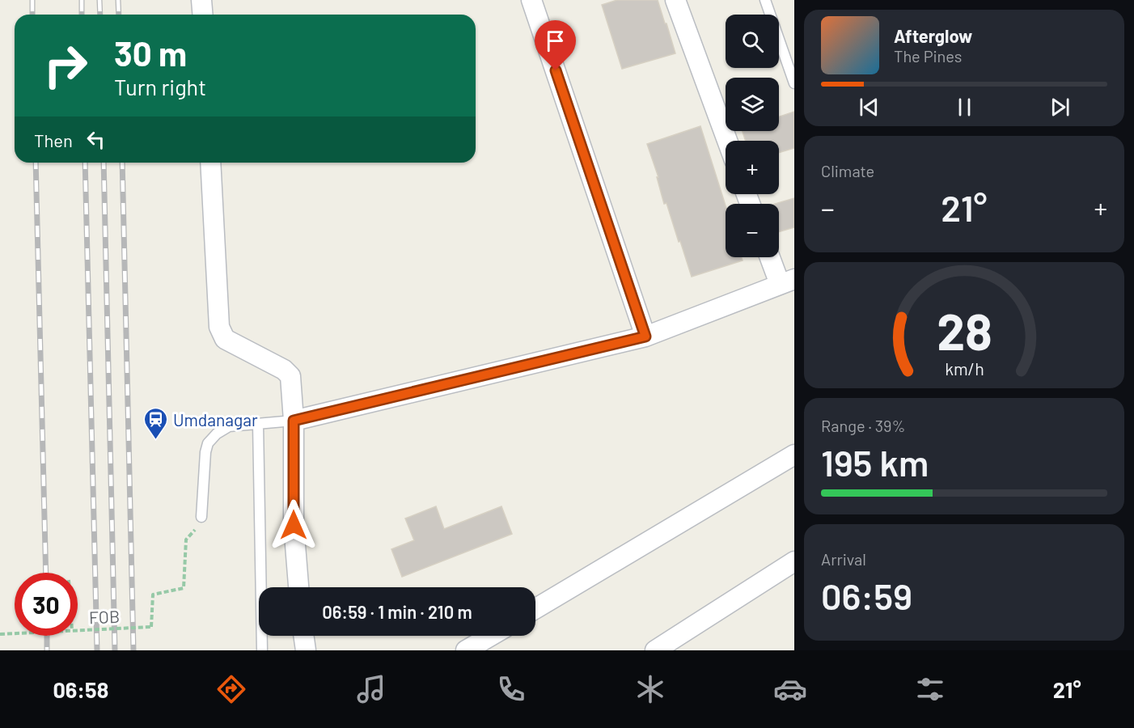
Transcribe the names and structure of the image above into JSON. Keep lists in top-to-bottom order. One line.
{"streets":{"path":["FOB"]},"places":{"station":["Umdanagar"]},"page":{"map_buttons":["+","−"],"turn":["30 m","Turn right"],"song":["Afterglow","The Pines"],"then":"Then","tile":["Climate",["Range · 39%","195 km"],["Arrival","06:59"]],"heat":["−","21°","+"],"limit":"30","trip":"06:59 · 1 min · 210 m","tabs":["06:58","21°"],"gauge":["28","km/h"]}}
